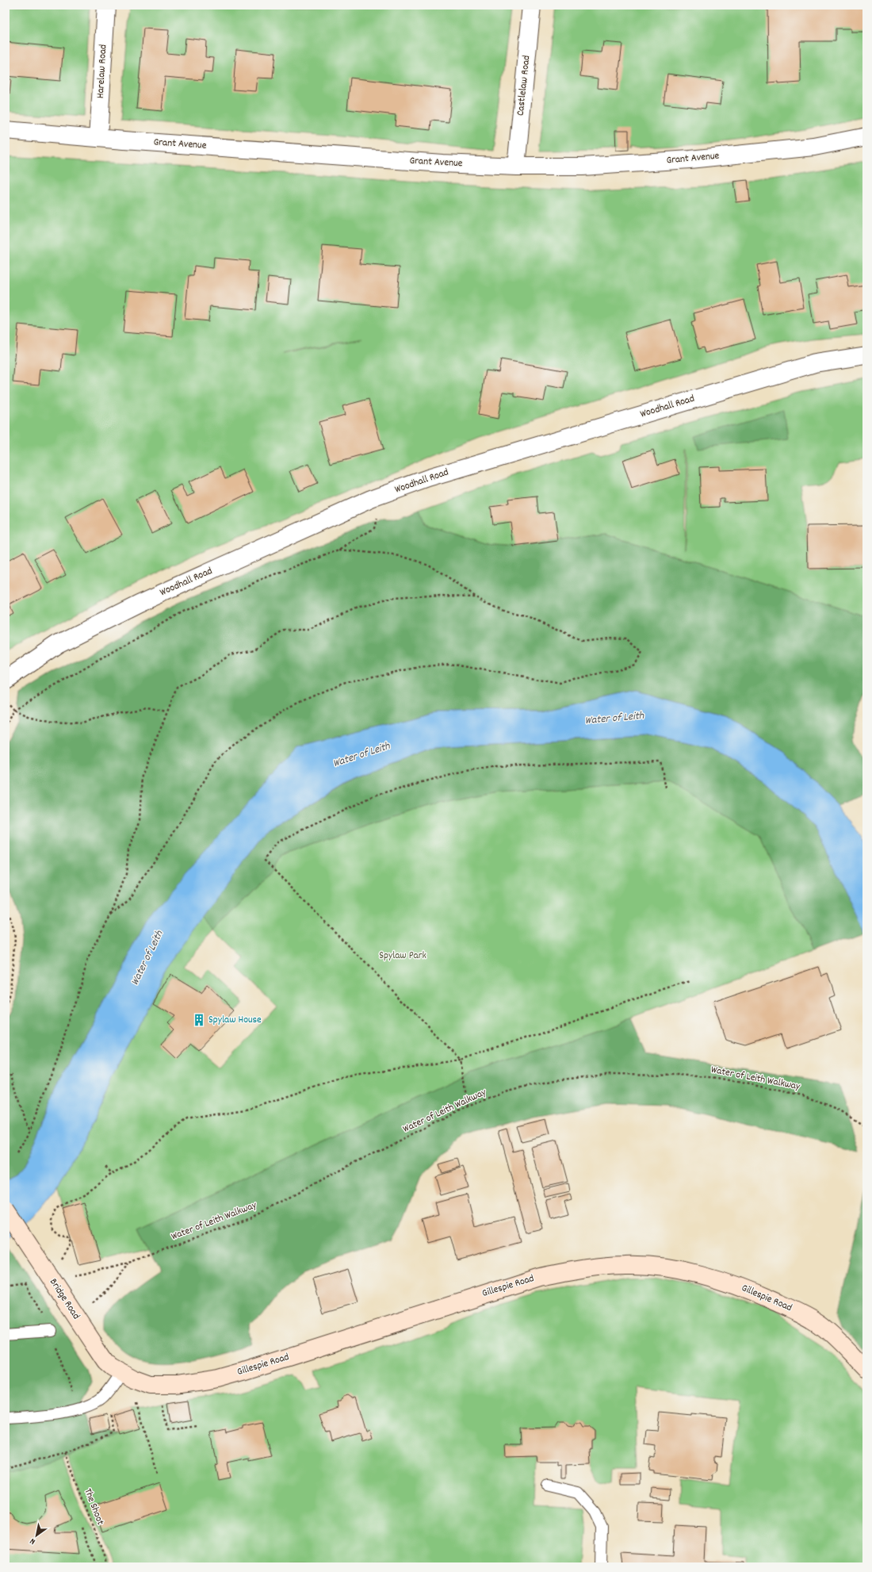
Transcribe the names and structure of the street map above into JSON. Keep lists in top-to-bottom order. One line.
{"streets":{"main road":["Gillespie Road","Bridge Road"],"street":["Harelaw Road","Castlelaw Road","Grant Avenue","Woodhall Road"],"path":["Water of Leith Walkway","The Shoot"]},"crossings":[["Harelaw Road","Grant Avenue"],["Castlelaw Road","Grant Avenue"],["Gillespie Road","Bridge Road"]],"water":["Water of Leith"],"parks":["Spylaw Park"],"places":{"building":["Spylaw House"]},"north":"bottom left"}
